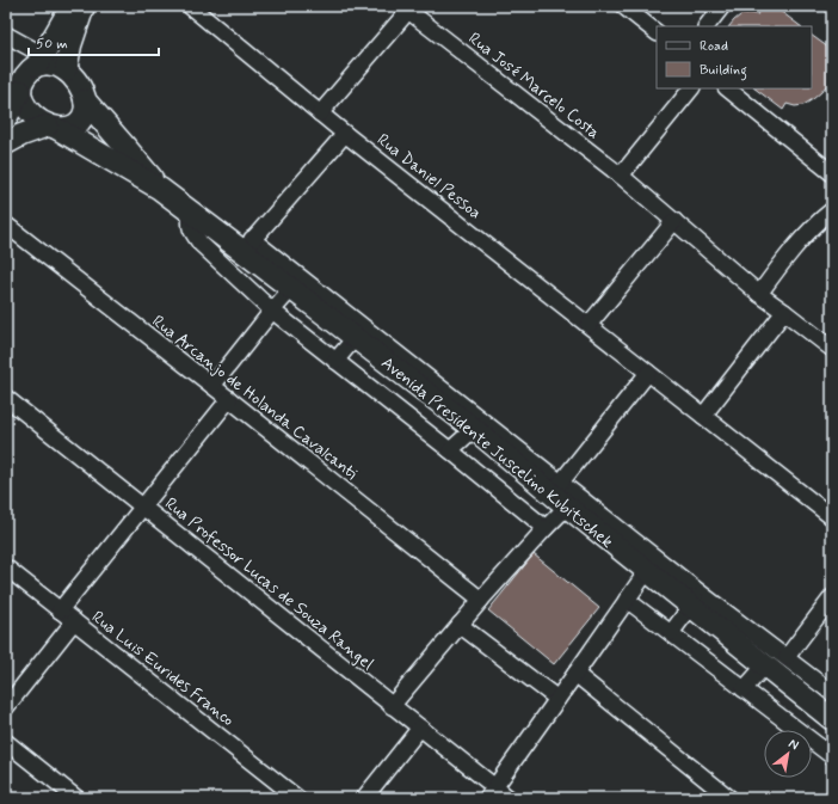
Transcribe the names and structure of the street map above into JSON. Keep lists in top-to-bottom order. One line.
{"streets":{"main road":["Avenida Presidente Juscelino Kubitschek"],"street":["Rua José Marcelo Costa","Rua Daniel Pessoa","Rua Arcanjo de Holanda Cavalcanti","Rua Professor Lucas de Souza Rangel","Rua Luis Eurides Franco"]},"legend":["Road","Building"],"scale_bar":"50 m","north":"top right"}
